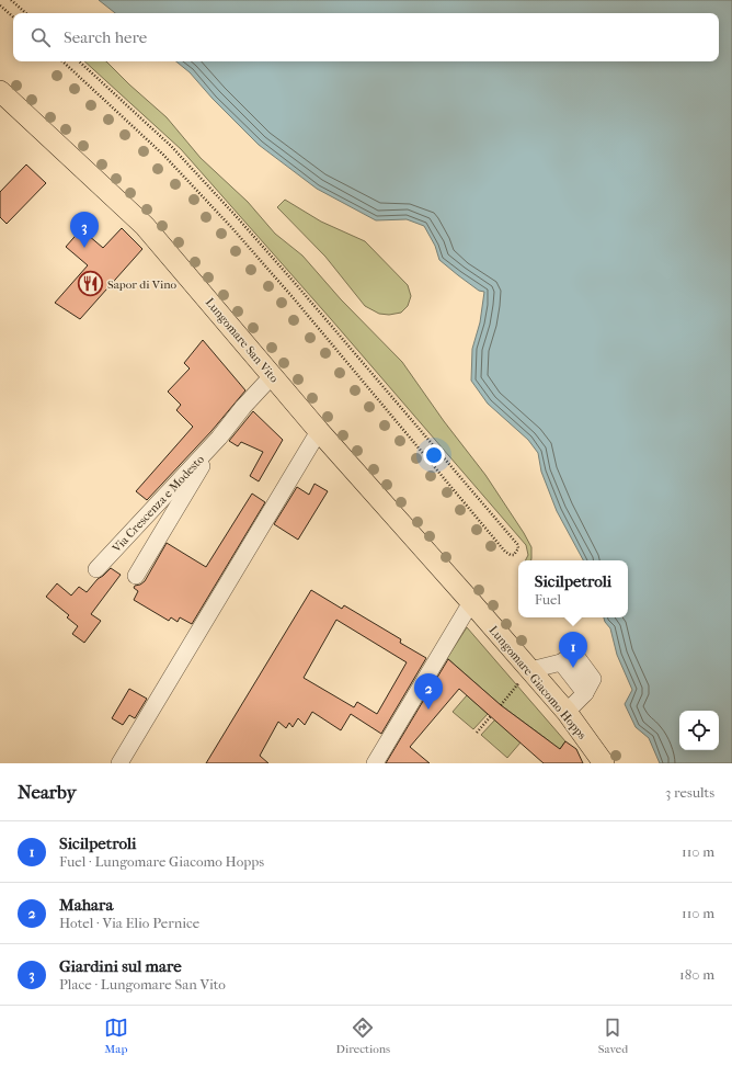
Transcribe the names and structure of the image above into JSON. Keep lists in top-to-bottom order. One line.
{"streets":{"main road":["Lungomare San Vito","Lungomare Giacomo Hopps"],"street":["Via Crescenza e Modesto"]},"crossings":[["Lungomare San Vito","Via Crescenza e Modesto"],["Lungomare San Vito","Lungomare Giacomo Hopps"]],"places":{"restaurant":["Sapor di Vino"]},"page":{"search":"Search here","pins":["3","1","2"],"popup":["Sicilpetroli","Fuel"],"heading":["Nearby","3 results"],"list":[{"mark":"1","name":"Sicilpetroli","note":"Fuel · Lungomare Giacomo Hopps","value":"110 m"},{"mark":"2","name":"Mahara","note":"Hotel · Via Elio Pernice","value":"110 m"},{"mark":"3","name":"Giardini sul mare","note":"Place · Lungomare San Vito","value":"180 m"}],"nav":["Map","Directions","Saved"]}}
